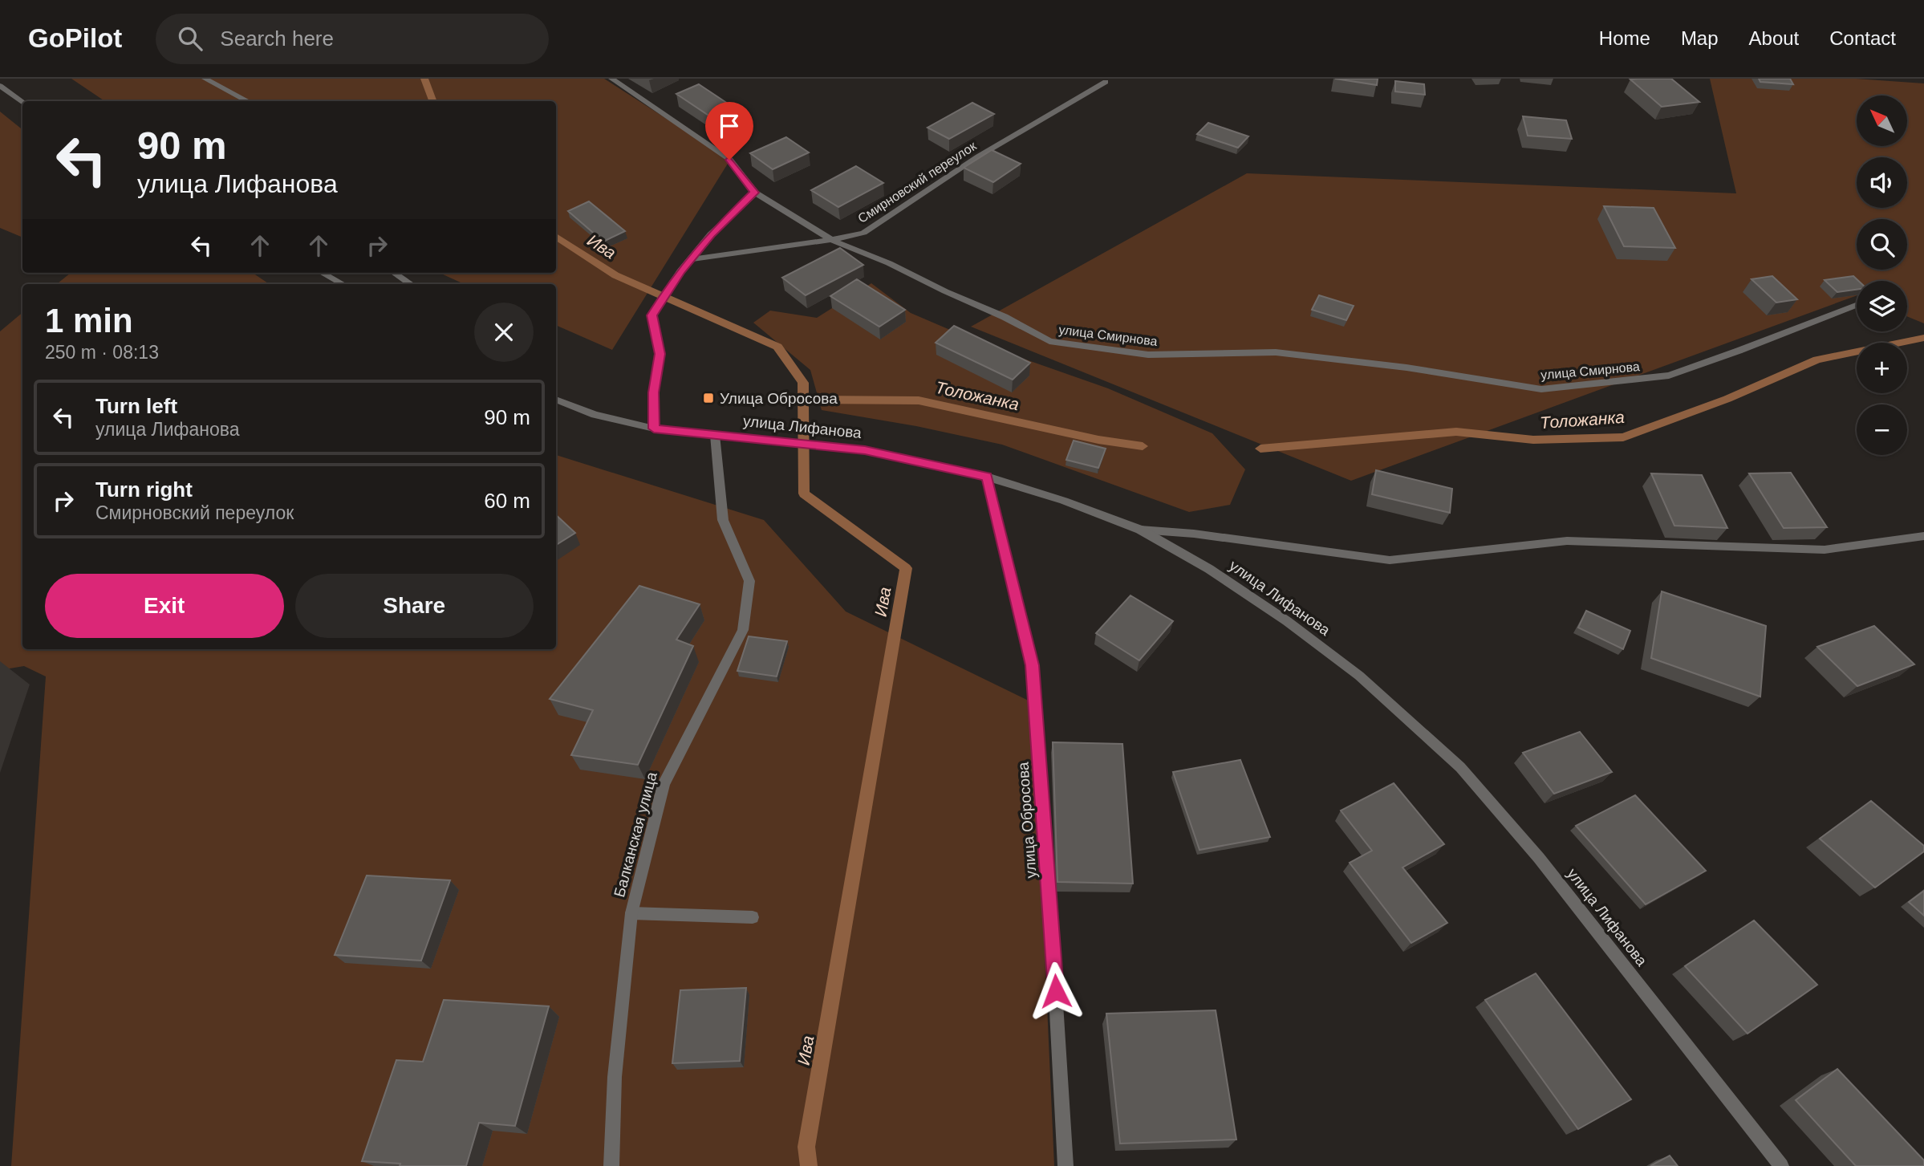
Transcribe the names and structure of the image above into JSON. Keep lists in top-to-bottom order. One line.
{"streets":{"street":["Смирновский переулок","улица Смирнова","улица Лифанова","улица Обросова","Балканская улица"]},"crossings":[["Смирновский переулок","улица Смирнова"],["улица Лифанова","улица Обросова"],["улица Лифанова","Балканская улица"]],"water":["Ива","Толожанка"],"places":{"transit":["Улица Обросова"]},"north":"top left","page":{"header":"GoPilot","search":"Search here","nav":["Home","Map","About","Contact"],"map_buttons":["+","−"],"turn":["90 m","улица Лифанова"],"heading":["1 min","250 m · 08:13"],"list":[{"name":"Turn left","note":"улица Лифанова","value":"90 m"},{"name":"Turn right","note":"Смирновский переулок","value":"60 m"}],"buttons":["Exit","Share"]}}
